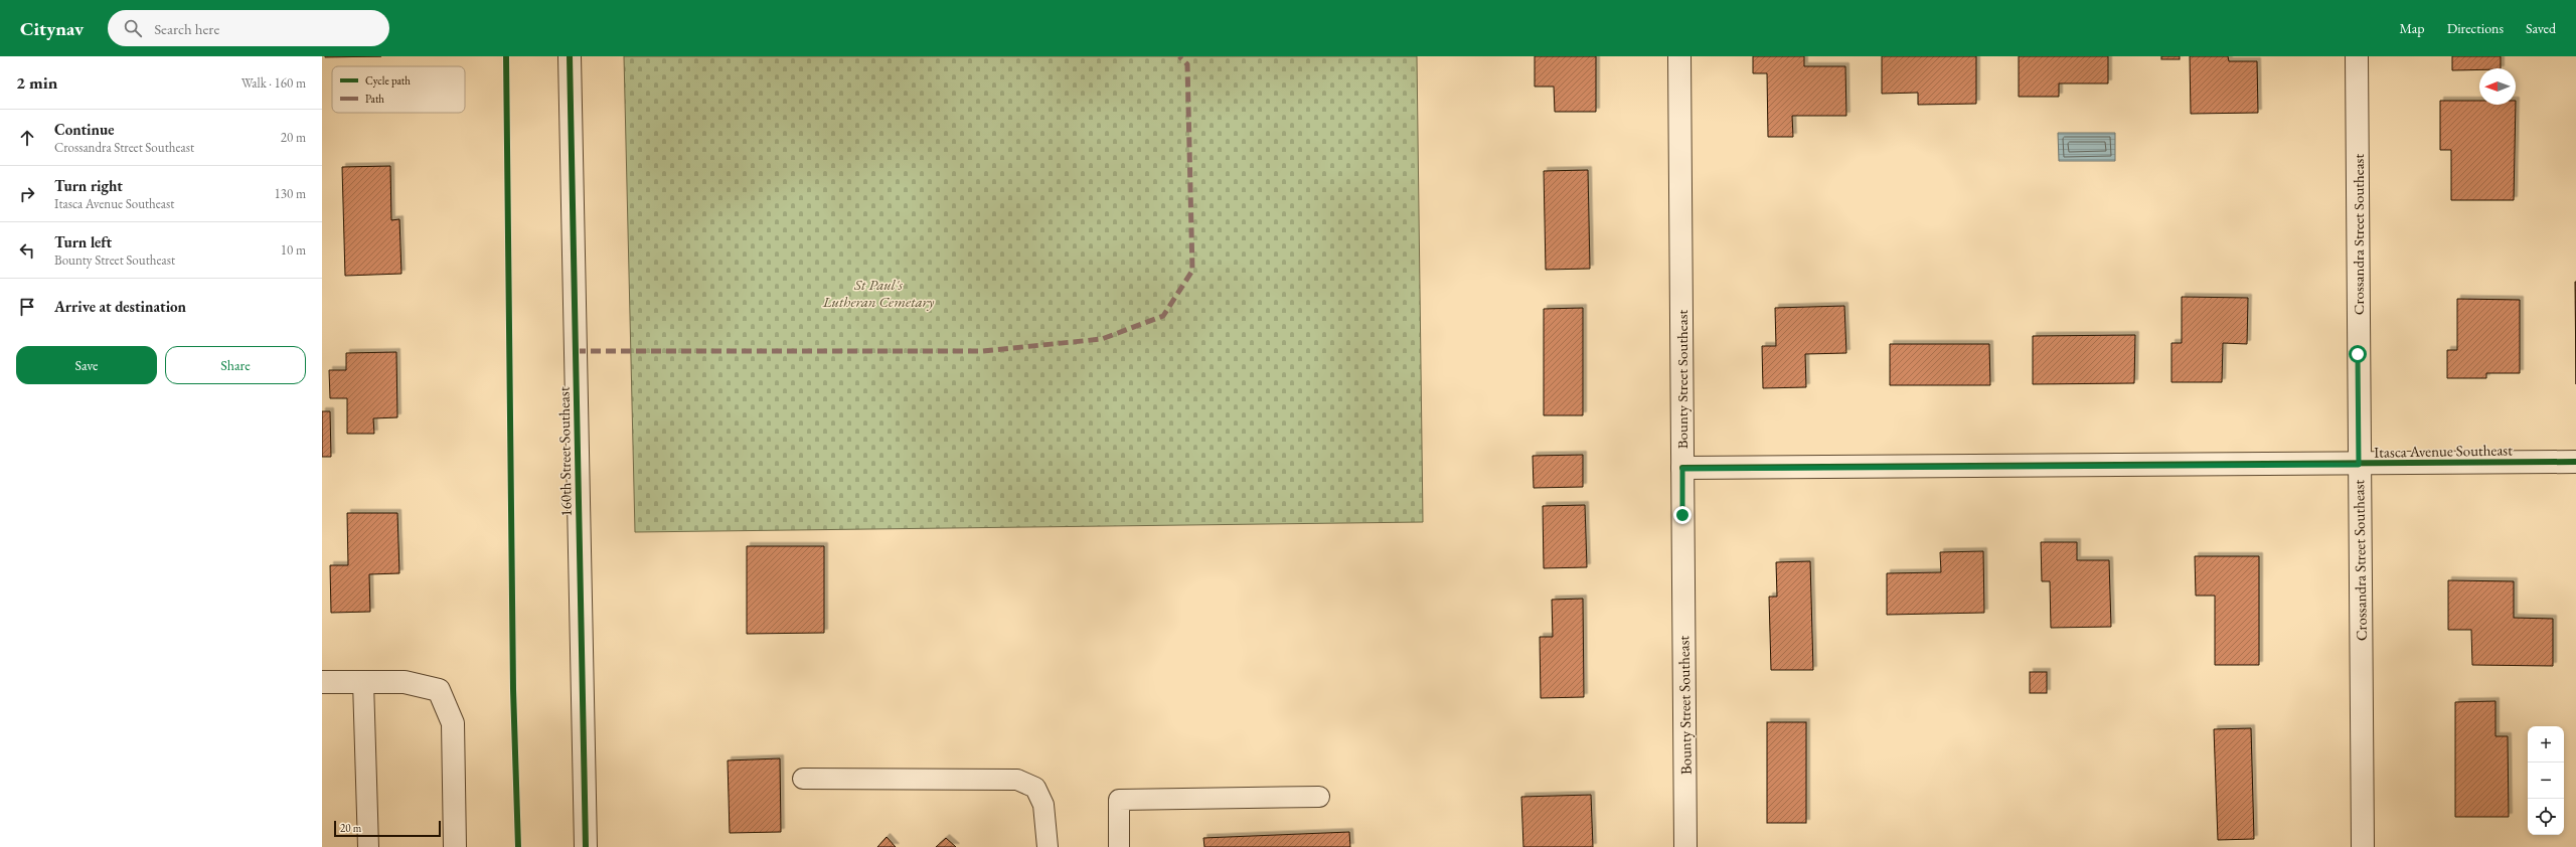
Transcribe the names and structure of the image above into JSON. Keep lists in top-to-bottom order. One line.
{"streets":{"street":["Crossandra Street Southeast","Bounty Street Southeast","Itasca Avenue Southeast","160th Street Southeast"]},"crossings":[["Crossandra Street Southeast","Itasca Avenue Southeast"],["Bounty Street Southeast","Itasca Avenue Southeast"]],"parks":["St Paul's Lutheran Cemetary"],"legend":["Cycle path","Path"],"scale_bar":"20 m","north":"left","page":{"header":"Citynav","search":"Search here","nav":["Map","Directions","Saved"],"heading":["2 min","Walk · 160 m"],"list":[["Continue","Crossandra Street Southeast","20 m"],["Turn right","Itasca Avenue Southeast","130 m"],["Turn left","Bounty Street Southeast","10 m"],"Arrive at destination"],"buttons":["Save","Share"],"map_buttons":["+","−"],"scale":"20 m"}}
